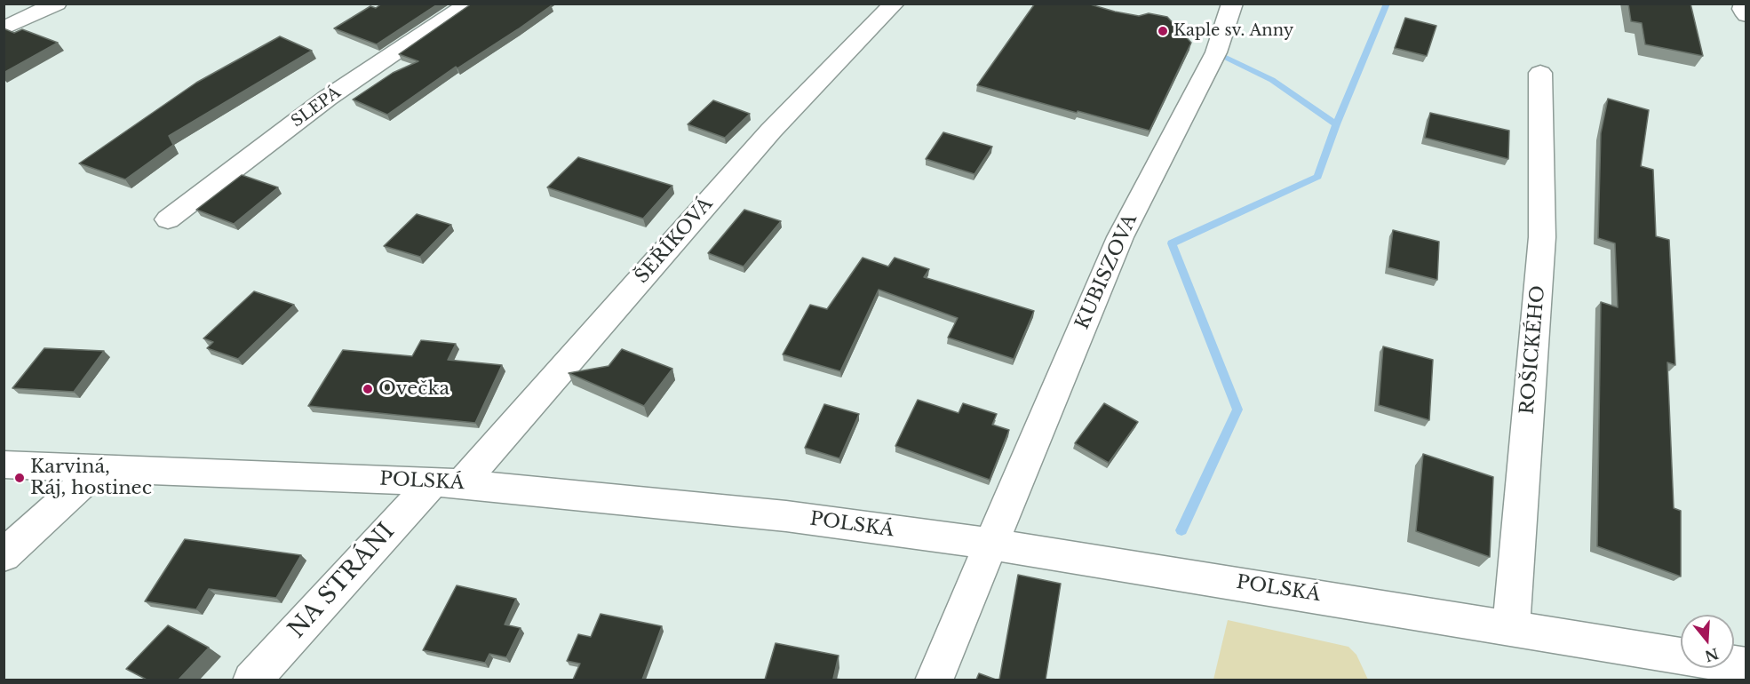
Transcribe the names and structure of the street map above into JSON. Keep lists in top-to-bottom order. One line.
{"streets":{"street":["SLEPÁ","ŠEŘÍKOVÁ","KUBISZOVA","ROŠICKÉHO","POLSKÁ","NA STRÁNI"]},"crossings":[["ŠEŘÍKOVÁ","POLSKÁ"],["ŠEŘÍKOVÁ","NA STRÁNI"],["KUBISZOVA","POLSKÁ"],["ROŠICKÉHO","POLSKÁ"],["POLSKÁ","NA STRÁNI"]],"places":["Kaple sv. Anny","Ovečka","Karviná, Ráj, hostinec"],"north":"bottom"}
